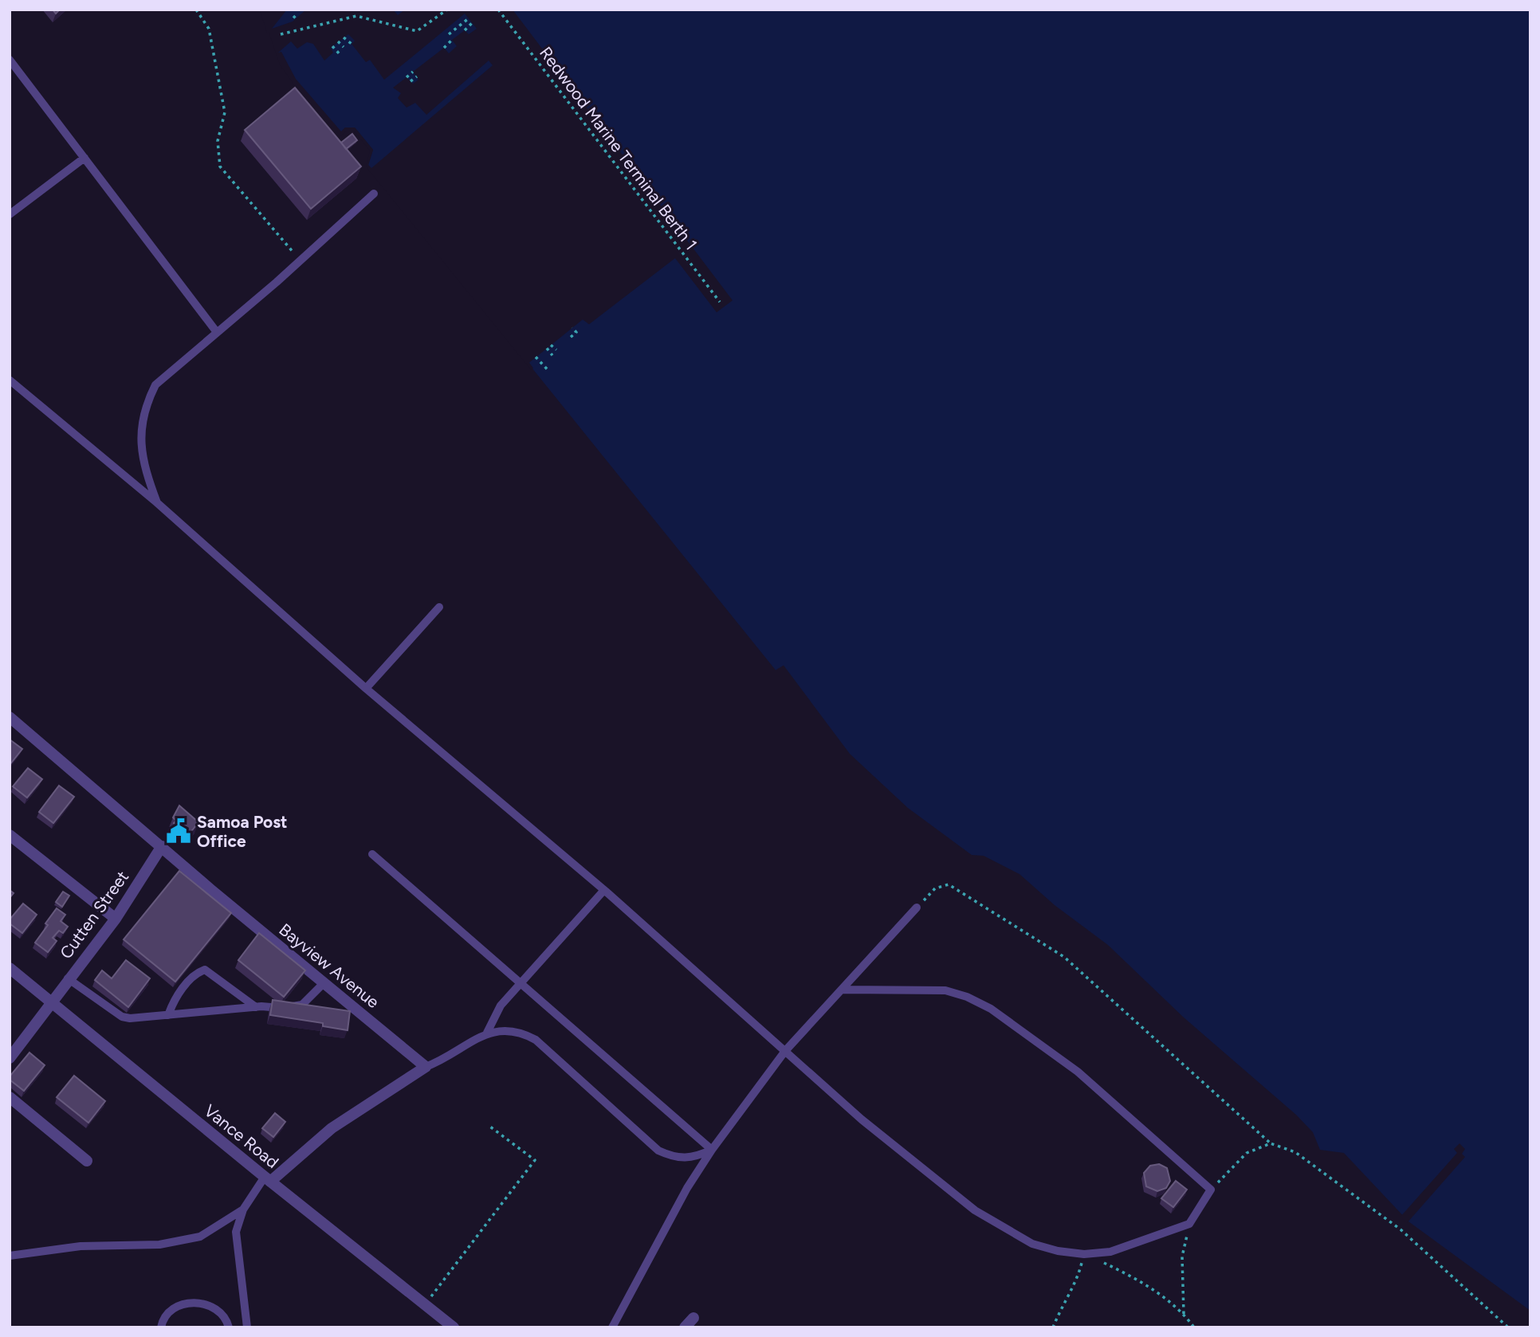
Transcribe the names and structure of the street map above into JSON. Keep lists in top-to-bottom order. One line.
{"streets":{"street":["Cutten Street","Bayview Avenue","Vance Road"],"path":["Redwood Marine Terminal Berth 1"]},"crossings":[["Cutten Street","Bayview Avenue"],["Cutten Street","Vance Road"]],"places":{"public building":["Samoa Post Office"]}}
